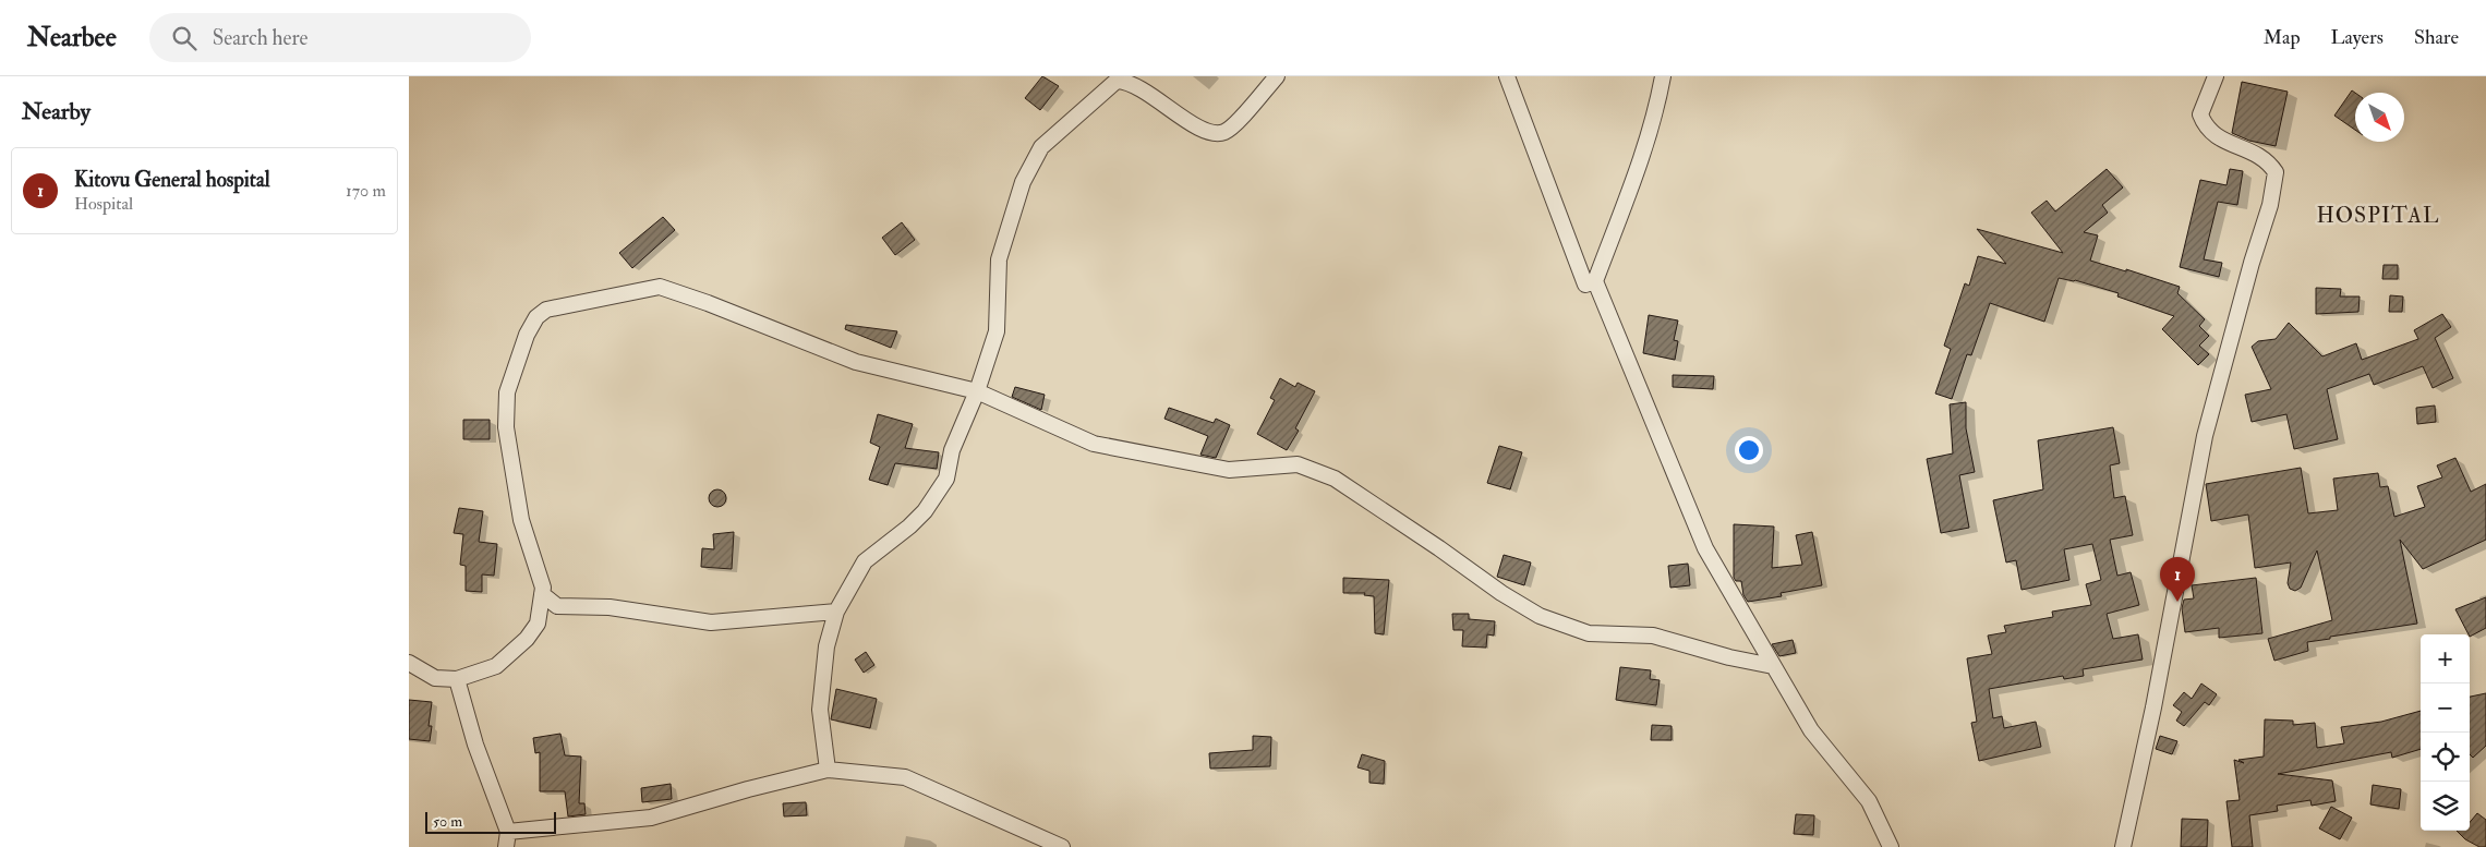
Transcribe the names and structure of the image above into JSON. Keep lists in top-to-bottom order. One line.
{"districts":["HOSPITAL"],"scale_bar":"50 m","north":"bottom right","page":{"header":"Nearbee","search":"Search here","nav":["Map","Layers","Share"],"heading":"Nearby","list":[{"mark":"1","name":"Kitovu General hospital","note":"Hospital","value":"170 m"}],"pins":"1","map_buttons":["+","−"],"scale":"50 m"}}
